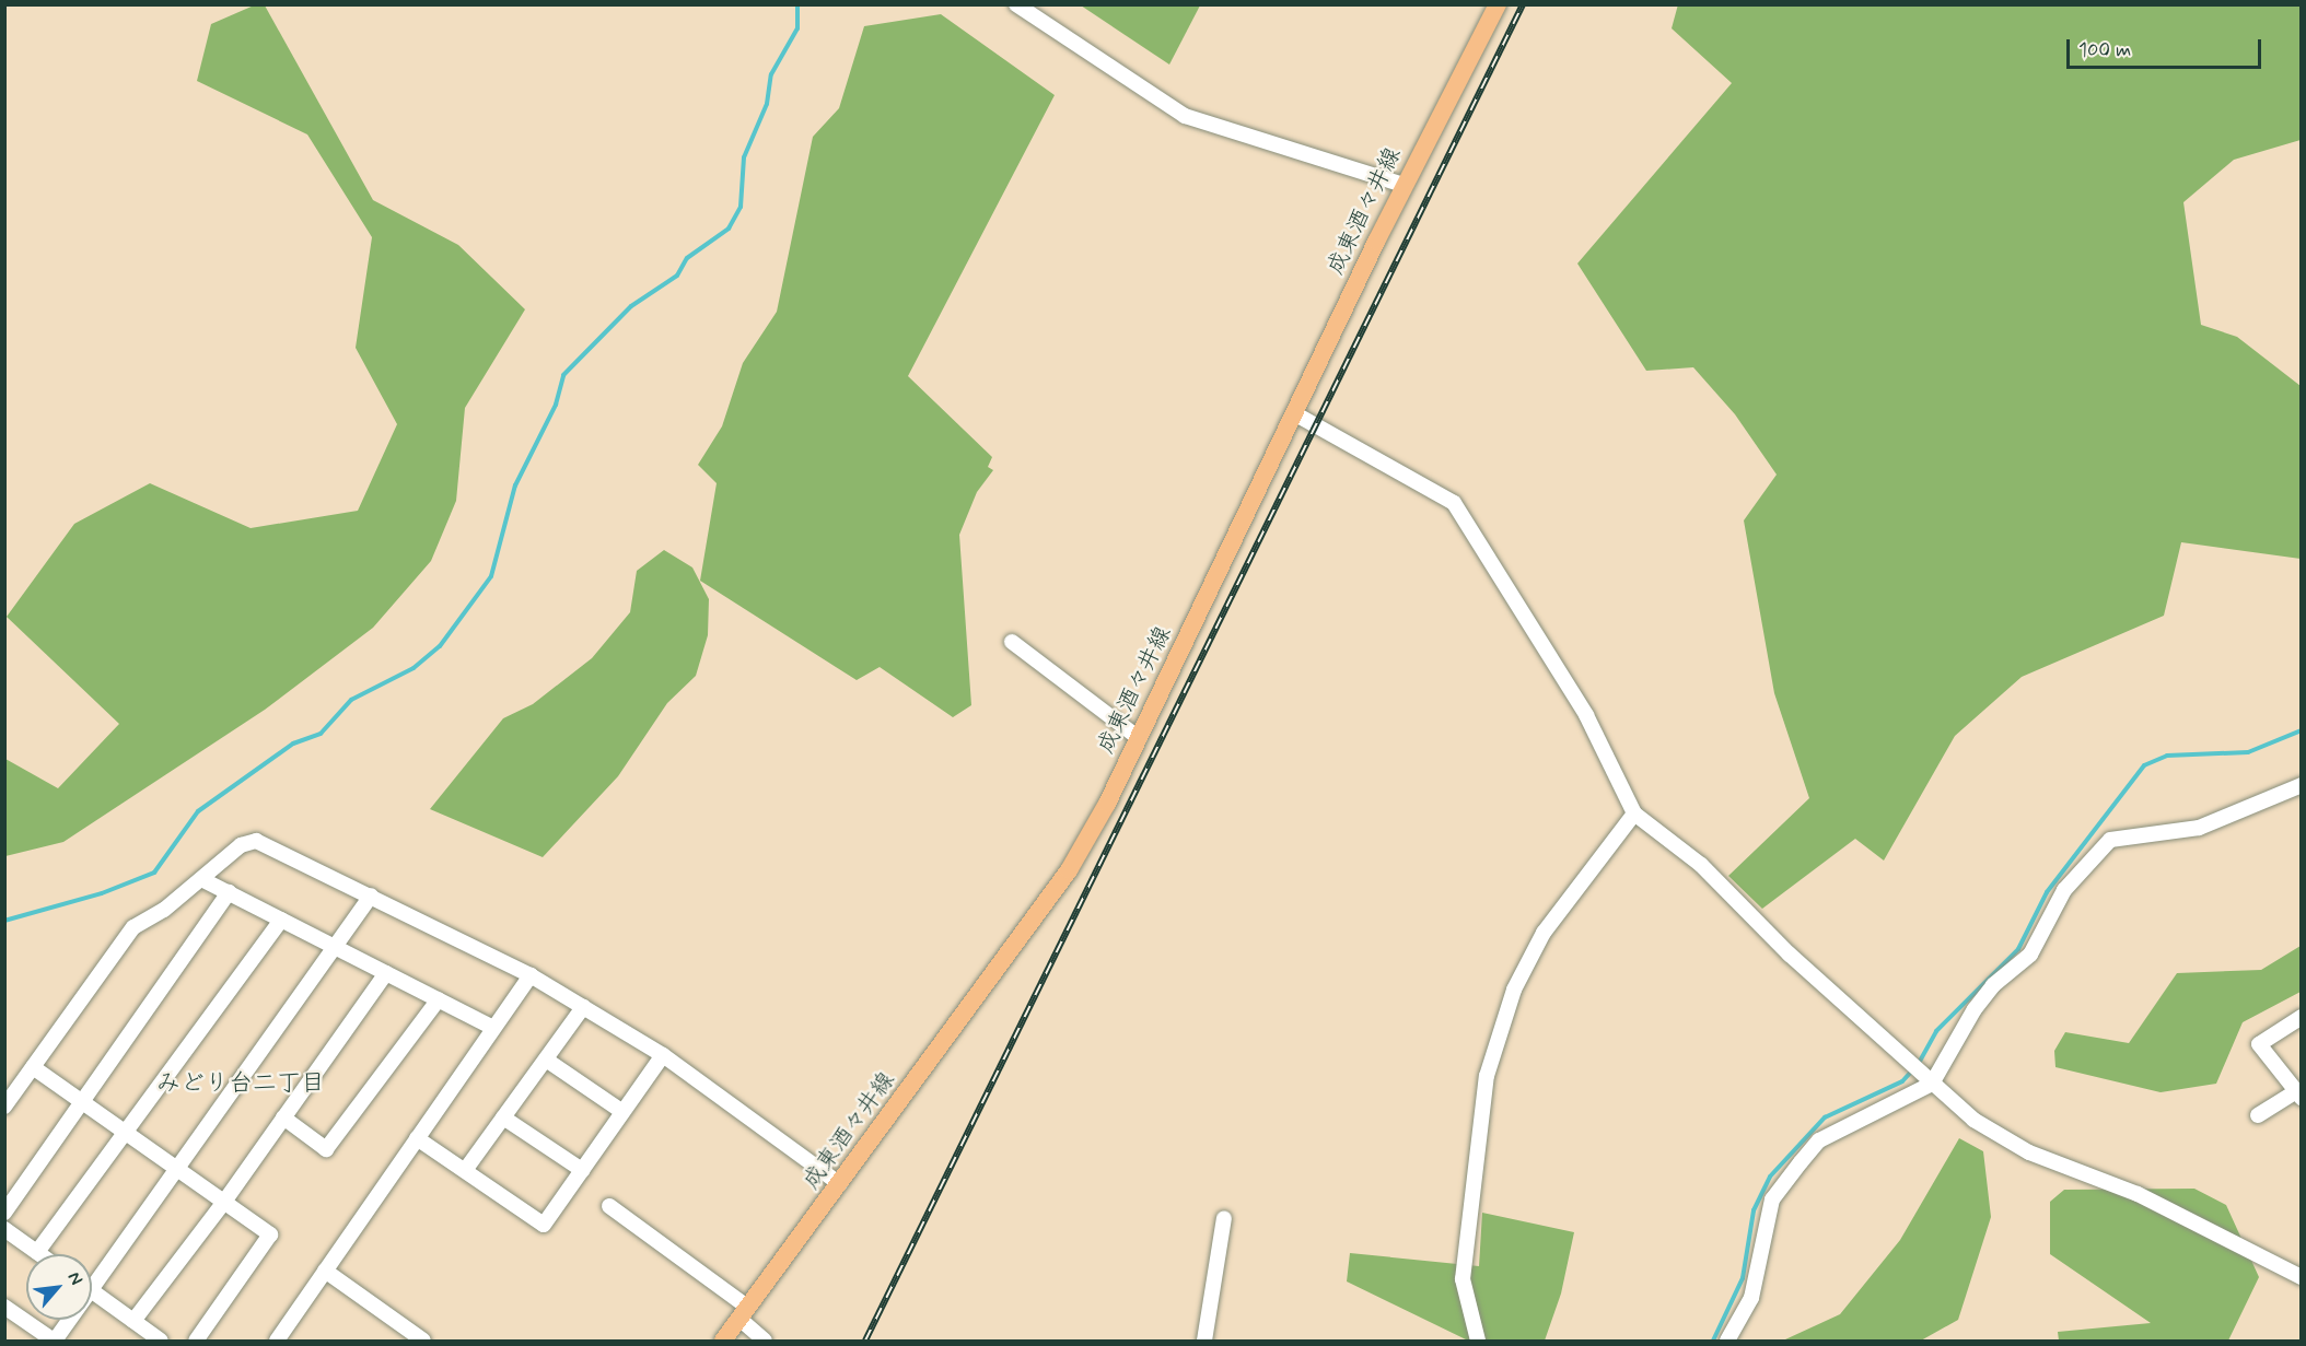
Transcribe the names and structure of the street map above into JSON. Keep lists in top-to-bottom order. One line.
{"streets":{"main road":["成東酒々井線"]},"districts":["みどり台二丁目"],"scale_bar":"100 m","north":"top right"}
